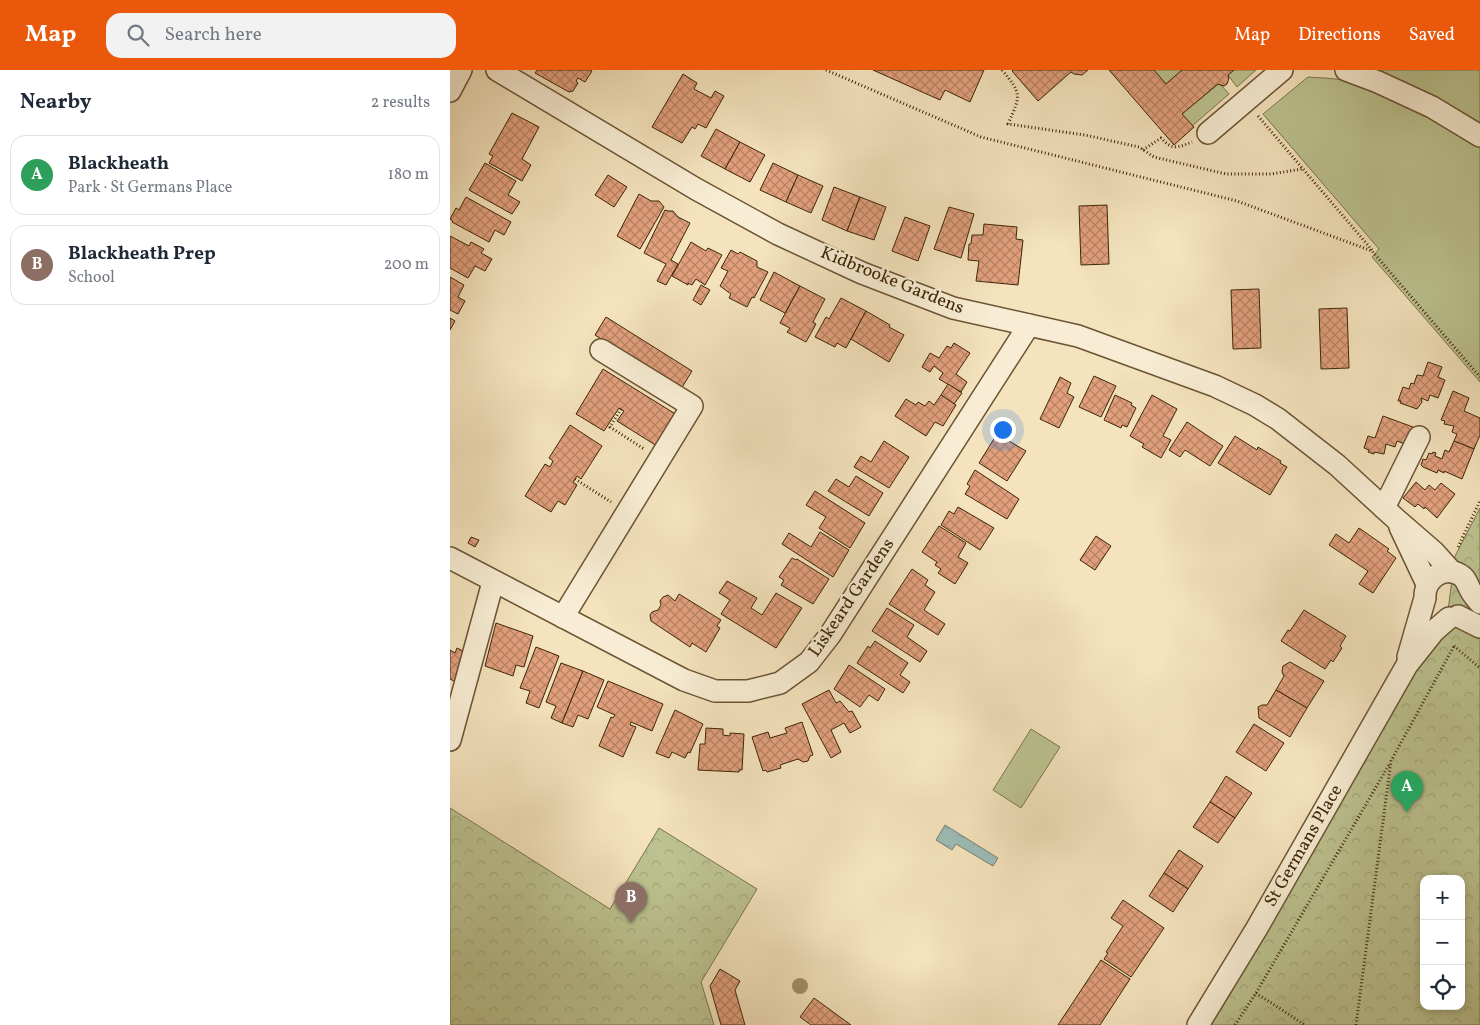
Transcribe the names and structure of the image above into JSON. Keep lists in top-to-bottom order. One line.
{"streets":{"street":["Kidbrooke Gardens","Liskeard Gardens","St Germans Place"]},"crossings":[["Kidbrooke Gardens","Liskeard Gardens"]],"page":{"header":"Map","search":"Search here","nav":["Map","Directions","Saved"],"heading":["Nearby","2 results"],"list":[{"mark":"A","name":"Blackheath","note":"Park · St Germans Place","value":"180 m"},{"mark":"B","name":"Blackheath Prep","note":"School","value":"200 m"}],"pins":["A","B"],"map_buttons":["+","−"]}}
